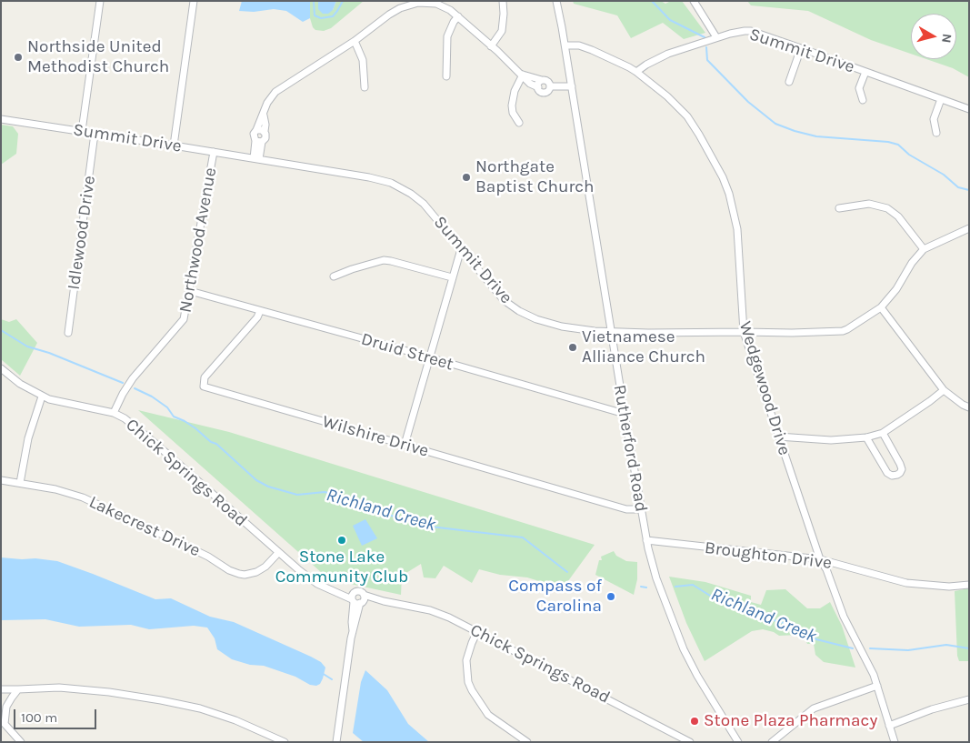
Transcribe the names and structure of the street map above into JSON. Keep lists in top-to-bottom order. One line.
{"streets":{"street":["Summit Drive","Idlewood Drive","Northwood Avenue","Druid Street","Wedgewood Drive","Wilshire Drive","Rutherford Road","Chick Springs Road","Lakecrest Drive","Broughton Drive"]},"crossings":[["Summit Drive","Idlewood Drive"],["Summit Drive","Northwood Avenue"],["Summit Drive","Wedgewood Drive"],["Summit Drive","Rutherford Road"],["Northwood Avenue","Druid Street"],["Northwood Avenue","Chick Springs Road"],["Druid Street","Wilshire Drive"],["Druid Street","Rutherford Road"],["Wedgewood Drive","Rutherford Road"],["Wedgewood Drive","Broughton Drive"],["Wilshire Drive","Rutherford Road"],["Rutherford Road","Broughton Drive"],["Chick Springs Road","Lakecrest Drive"]],"water":["Richland Creek"],"places":["Northside United Methodist Church","Northgate Baptist Church","Vietnamese Alliance Church","Stone Lake Community Club","Compass of Carolina","Stone Plaza Pharmacy"],"scale_bar":"100 m","north":"right"}
